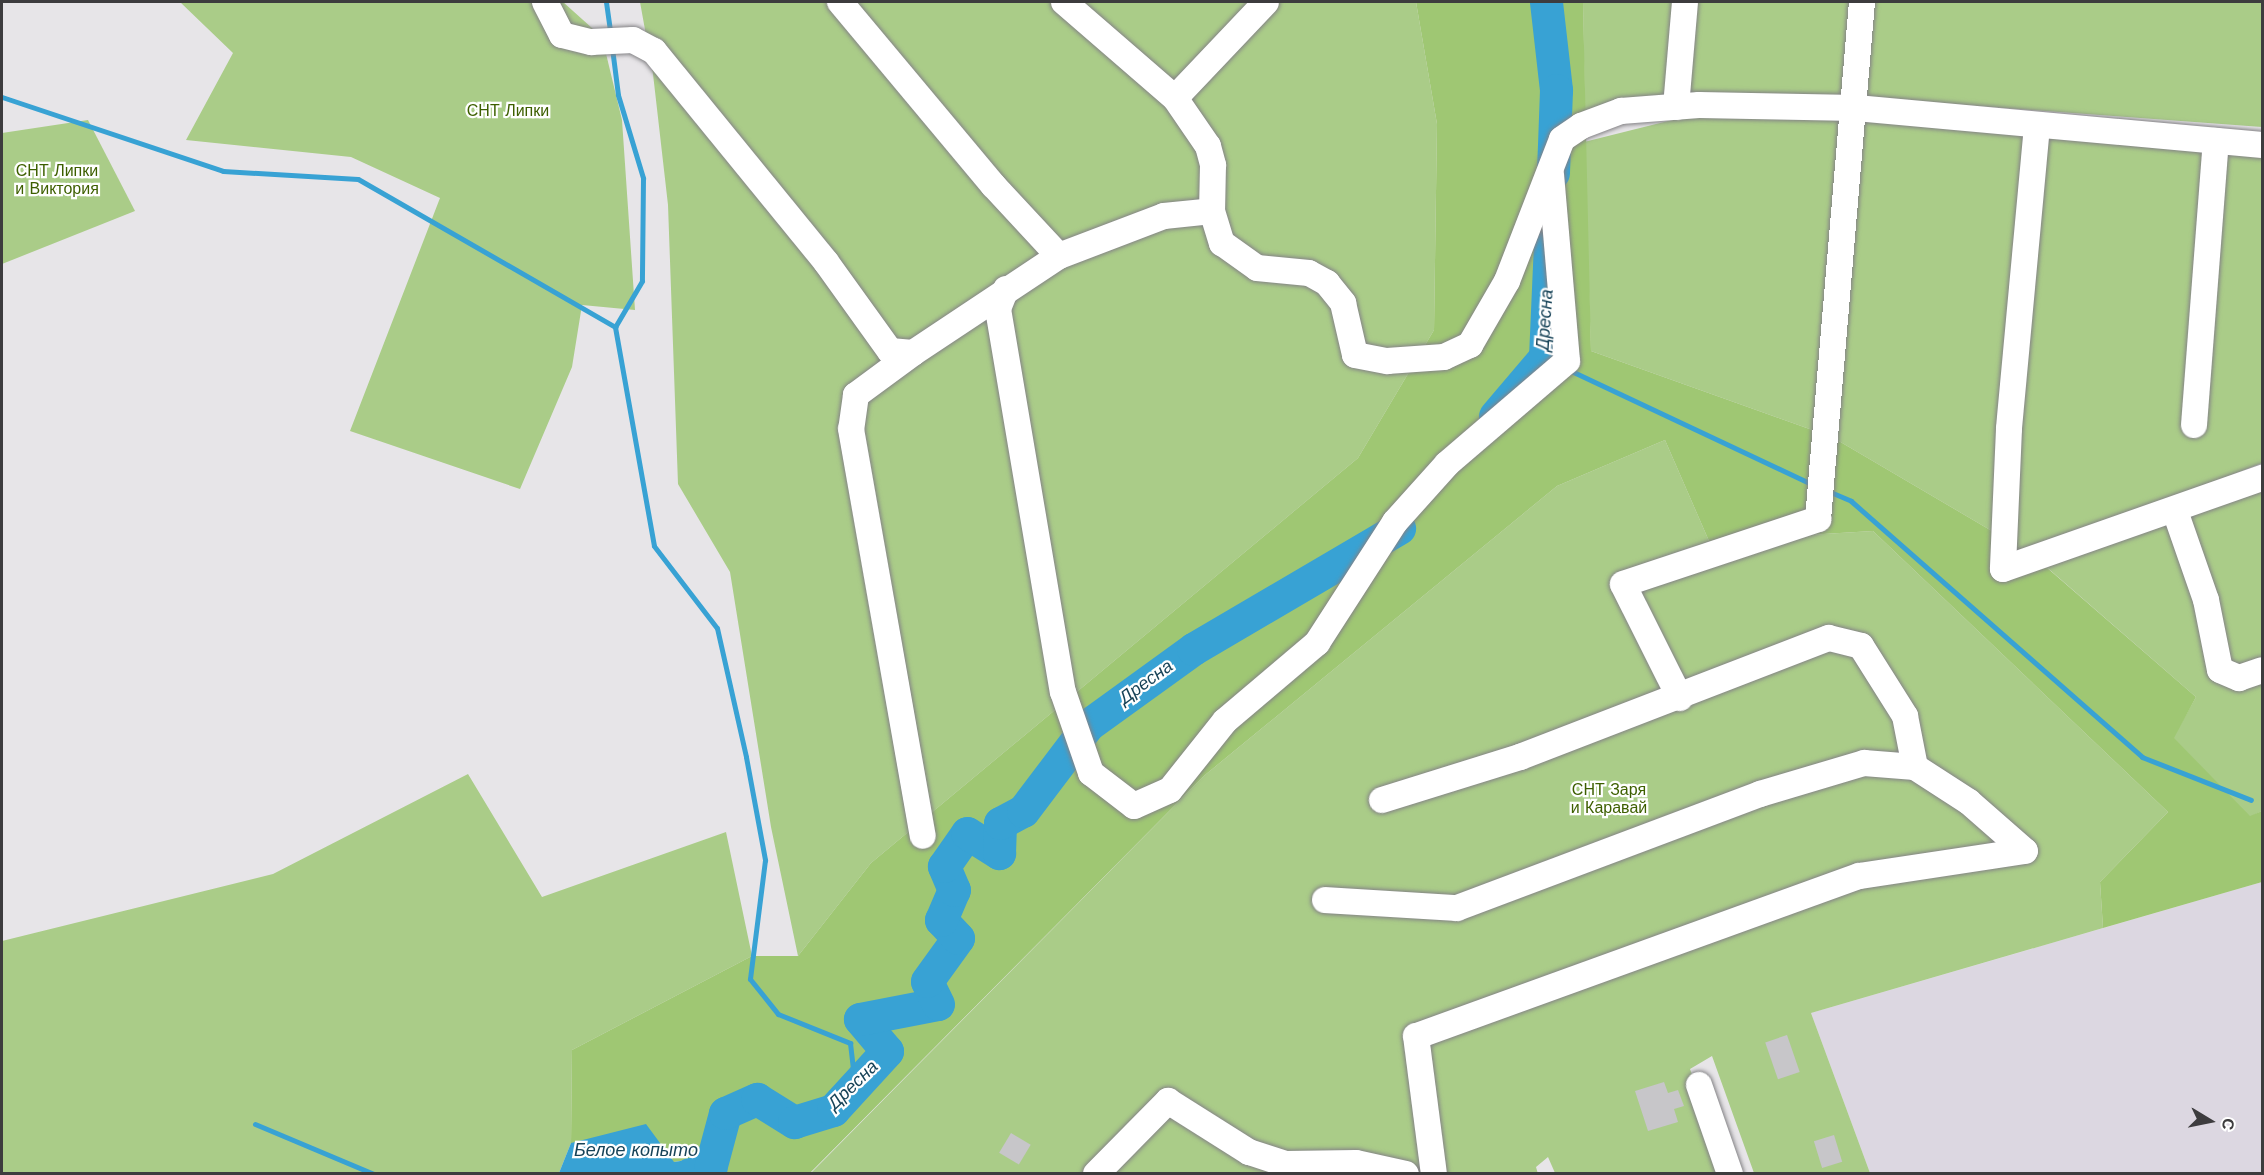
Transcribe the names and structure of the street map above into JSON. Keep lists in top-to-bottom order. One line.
{"water":["Дресна","Белое копыто"],"parks":["СНТ Липки","СНТ Липки и Виктория","СНТ Заря и Каравай"],"north":"right"}
